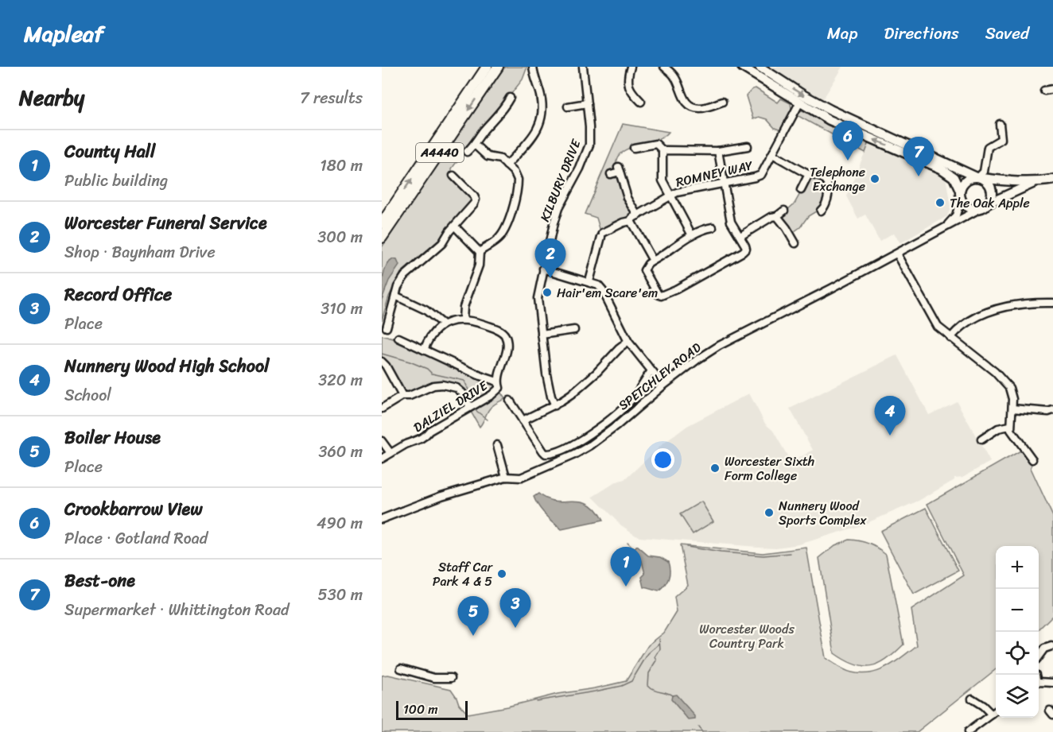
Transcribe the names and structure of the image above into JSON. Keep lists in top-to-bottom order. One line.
{"streets":{"highway":["A4440"],"main road":["SPETCHLEY ROAD"],"street":["ROMNEY WAY","KILBURY DRIVE","DALZIEL DRIVE"]},"parks":["Worcester Woods Country Park"],"places":["Telephone Exchange","The Oak Apple","Hair'em Scare'em","Worcester Sixth Form College","Nunnery Wood Sports Complex","Staff Car Park 4 & 5"],"scale_bar":"100 m","page":{"header":"Mapleaf","nav":["Map","Directions","Saved"],"heading":["Nearby","7 results"],"pins":["6","7","2","4","1","3","5"],"list":[{"mark":"1","name":"County Hall","note":"Public building","value":"180 m"},{"mark":"2","name":"Worcester Funeral Service","note":"Shop · Baynham Drive","value":"300 m"},{"mark":"3","name":"Record Office","note":"Place","value":"310 m"},{"mark":"4","name":"Nunnery Wood High School","note":"School","value":"320 m"},{"mark":"5","name":"Boiler House","note":"Place","value":"360 m"},{"mark":"6","name":"Crookbarrow View","note":"Place · Gotland Road","value":"490 m"},{"mark":"7","name":"Best-one","note":"Supermarket · Whittington Road","value":"530 m"}],"map_buttons":["+","−"],"scale":"100 m"}}
